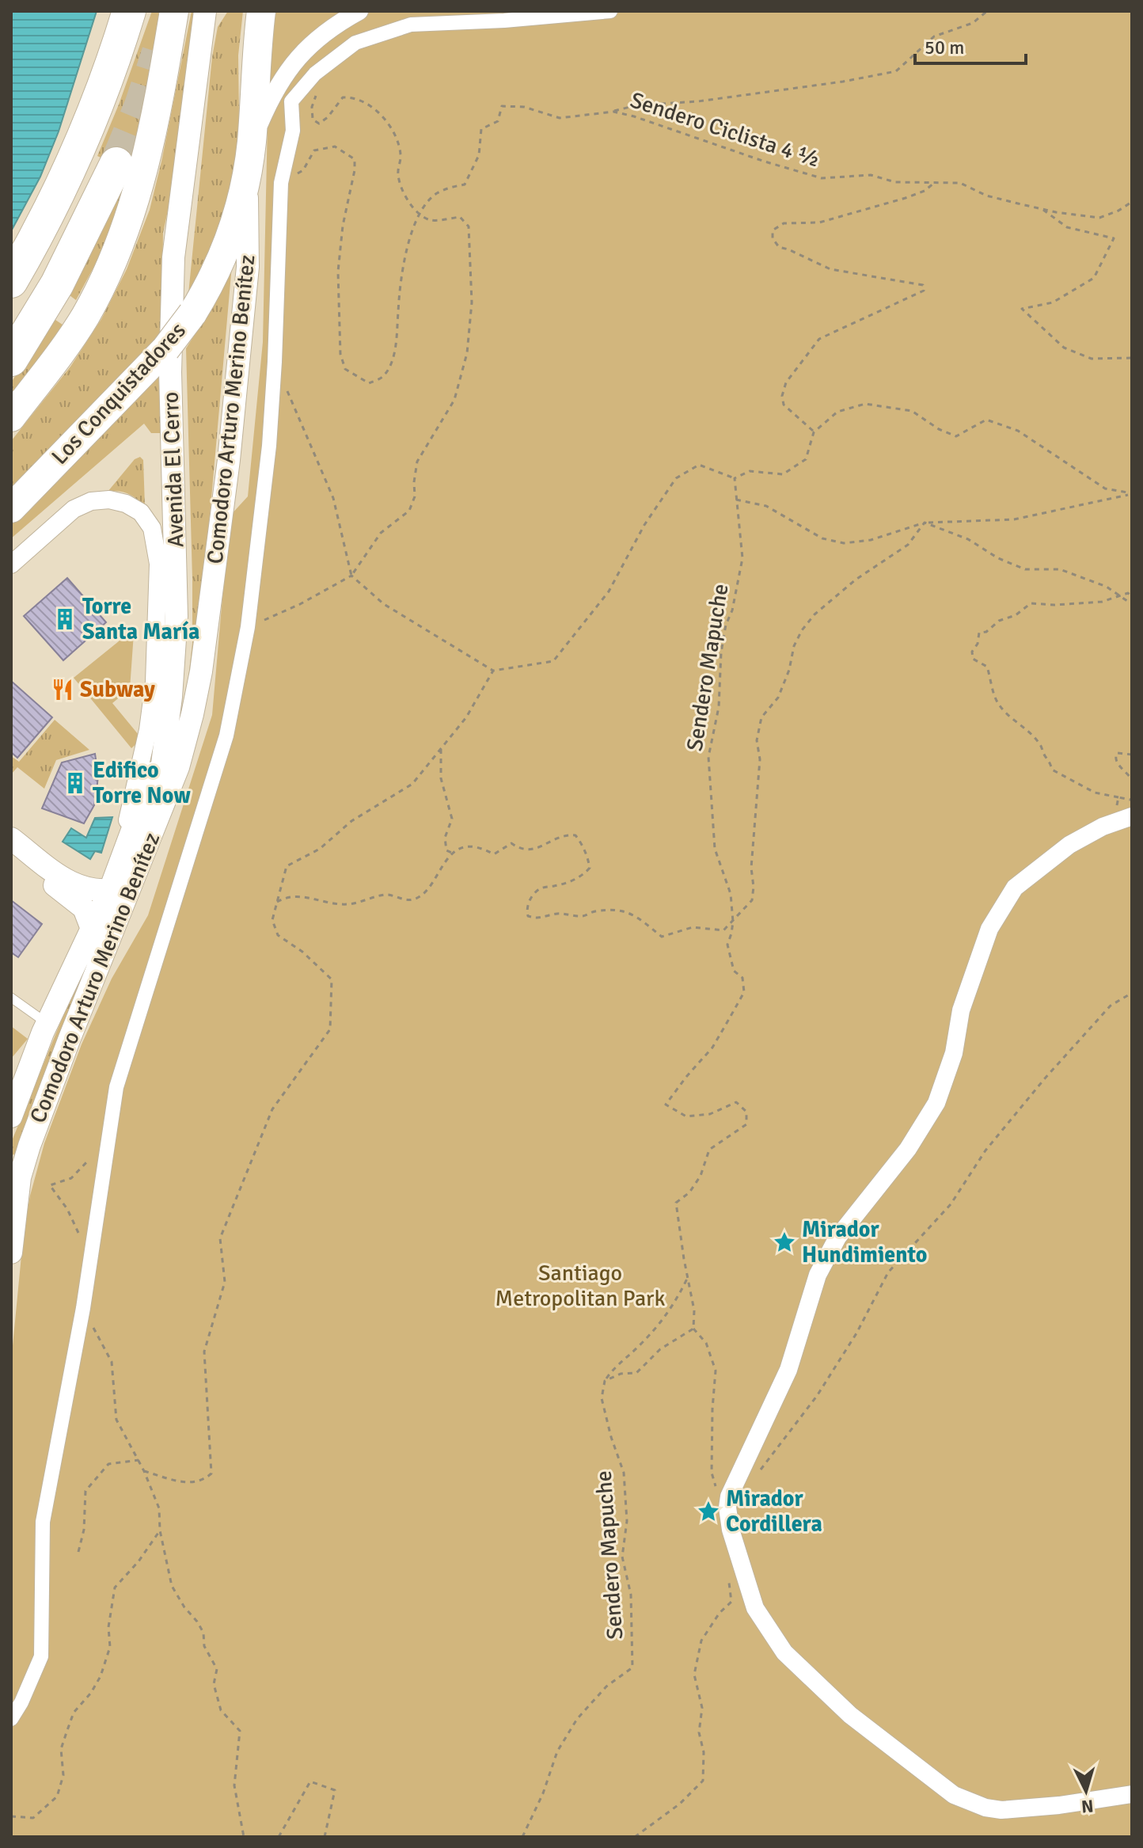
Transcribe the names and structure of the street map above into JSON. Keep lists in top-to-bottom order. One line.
{"streets":{"main road":["Los Conquistadores"],"street":["Comodoro Arturo Merino Benítez","Avenida El Cerro"],"path":["Sendero Ciclista 4 ½","Sendero Mapuche"]},"crossings":[["Los Conquistadores","Comodoro Arturo Merino Benítez"],["Comodoro Arturo Merino Benítez","Avenida El Cerro"]],"parks":["Santiago Metropolitan Park"],"places":{"building":["Torre Santa María","Edifico Torre Now"],"restaurant":["Subway"],"place":["Mirador Hundimiento","Mirador Cordillera"]},"scale_bar":"50 m","north":"bottom"}
